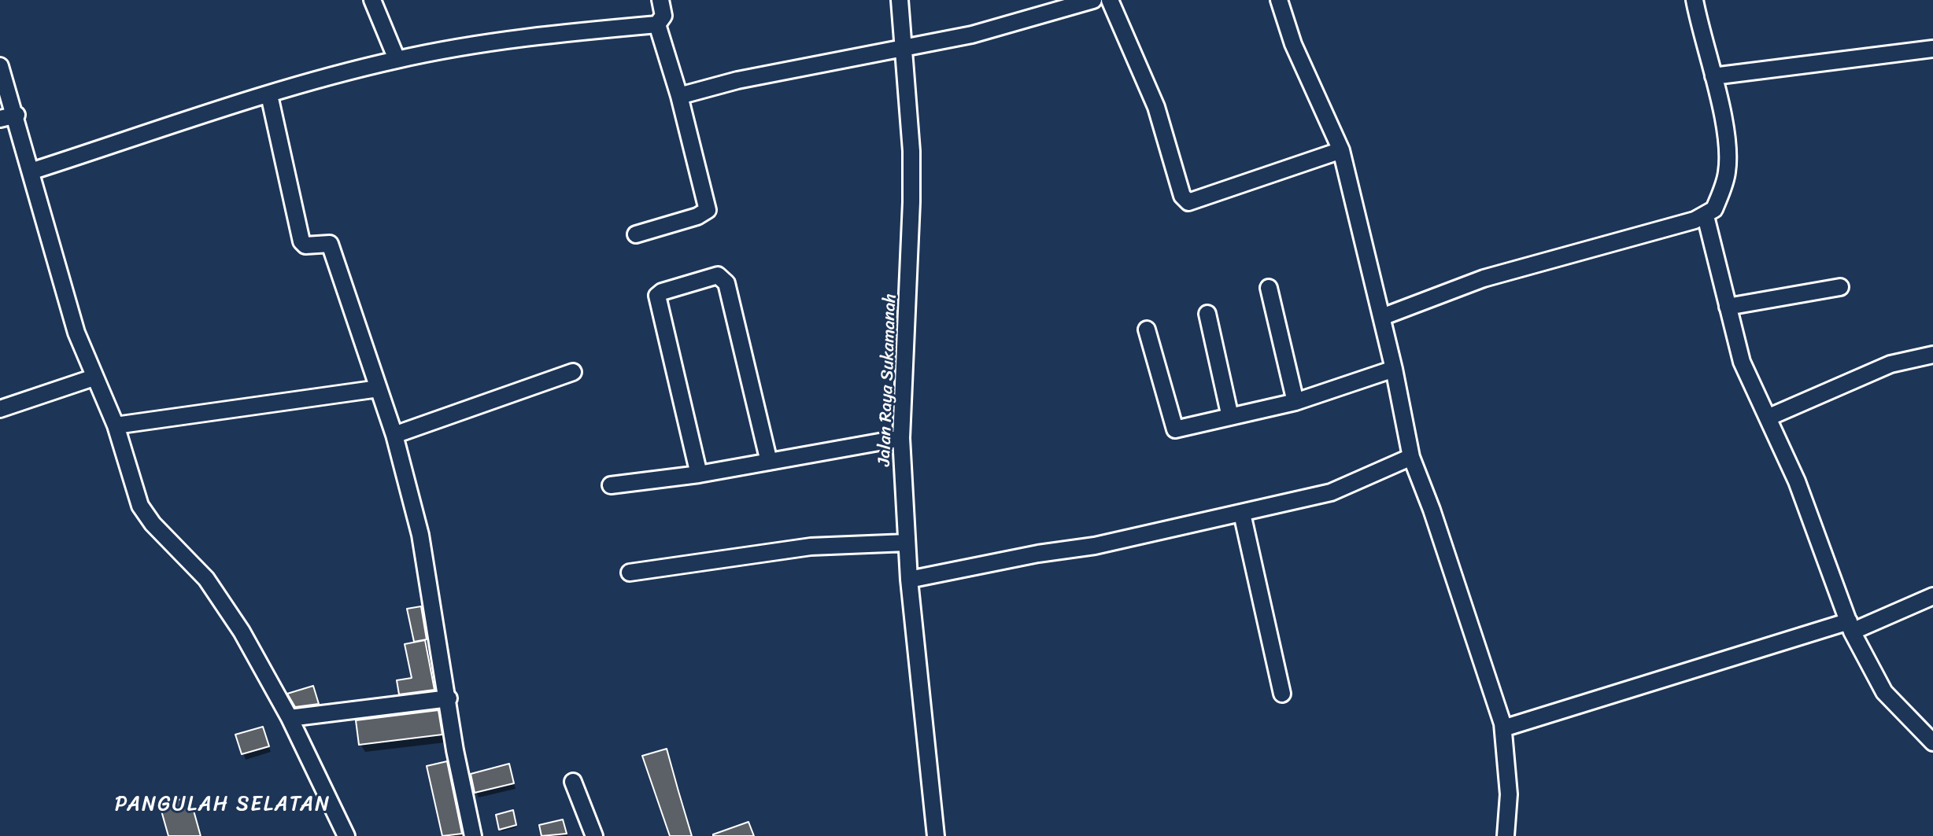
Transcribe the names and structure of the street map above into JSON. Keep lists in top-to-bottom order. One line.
{"streets":{"street":["Jalan Raya Sukamanah"]},"districts":["PANGULAH SELATAN"]}
